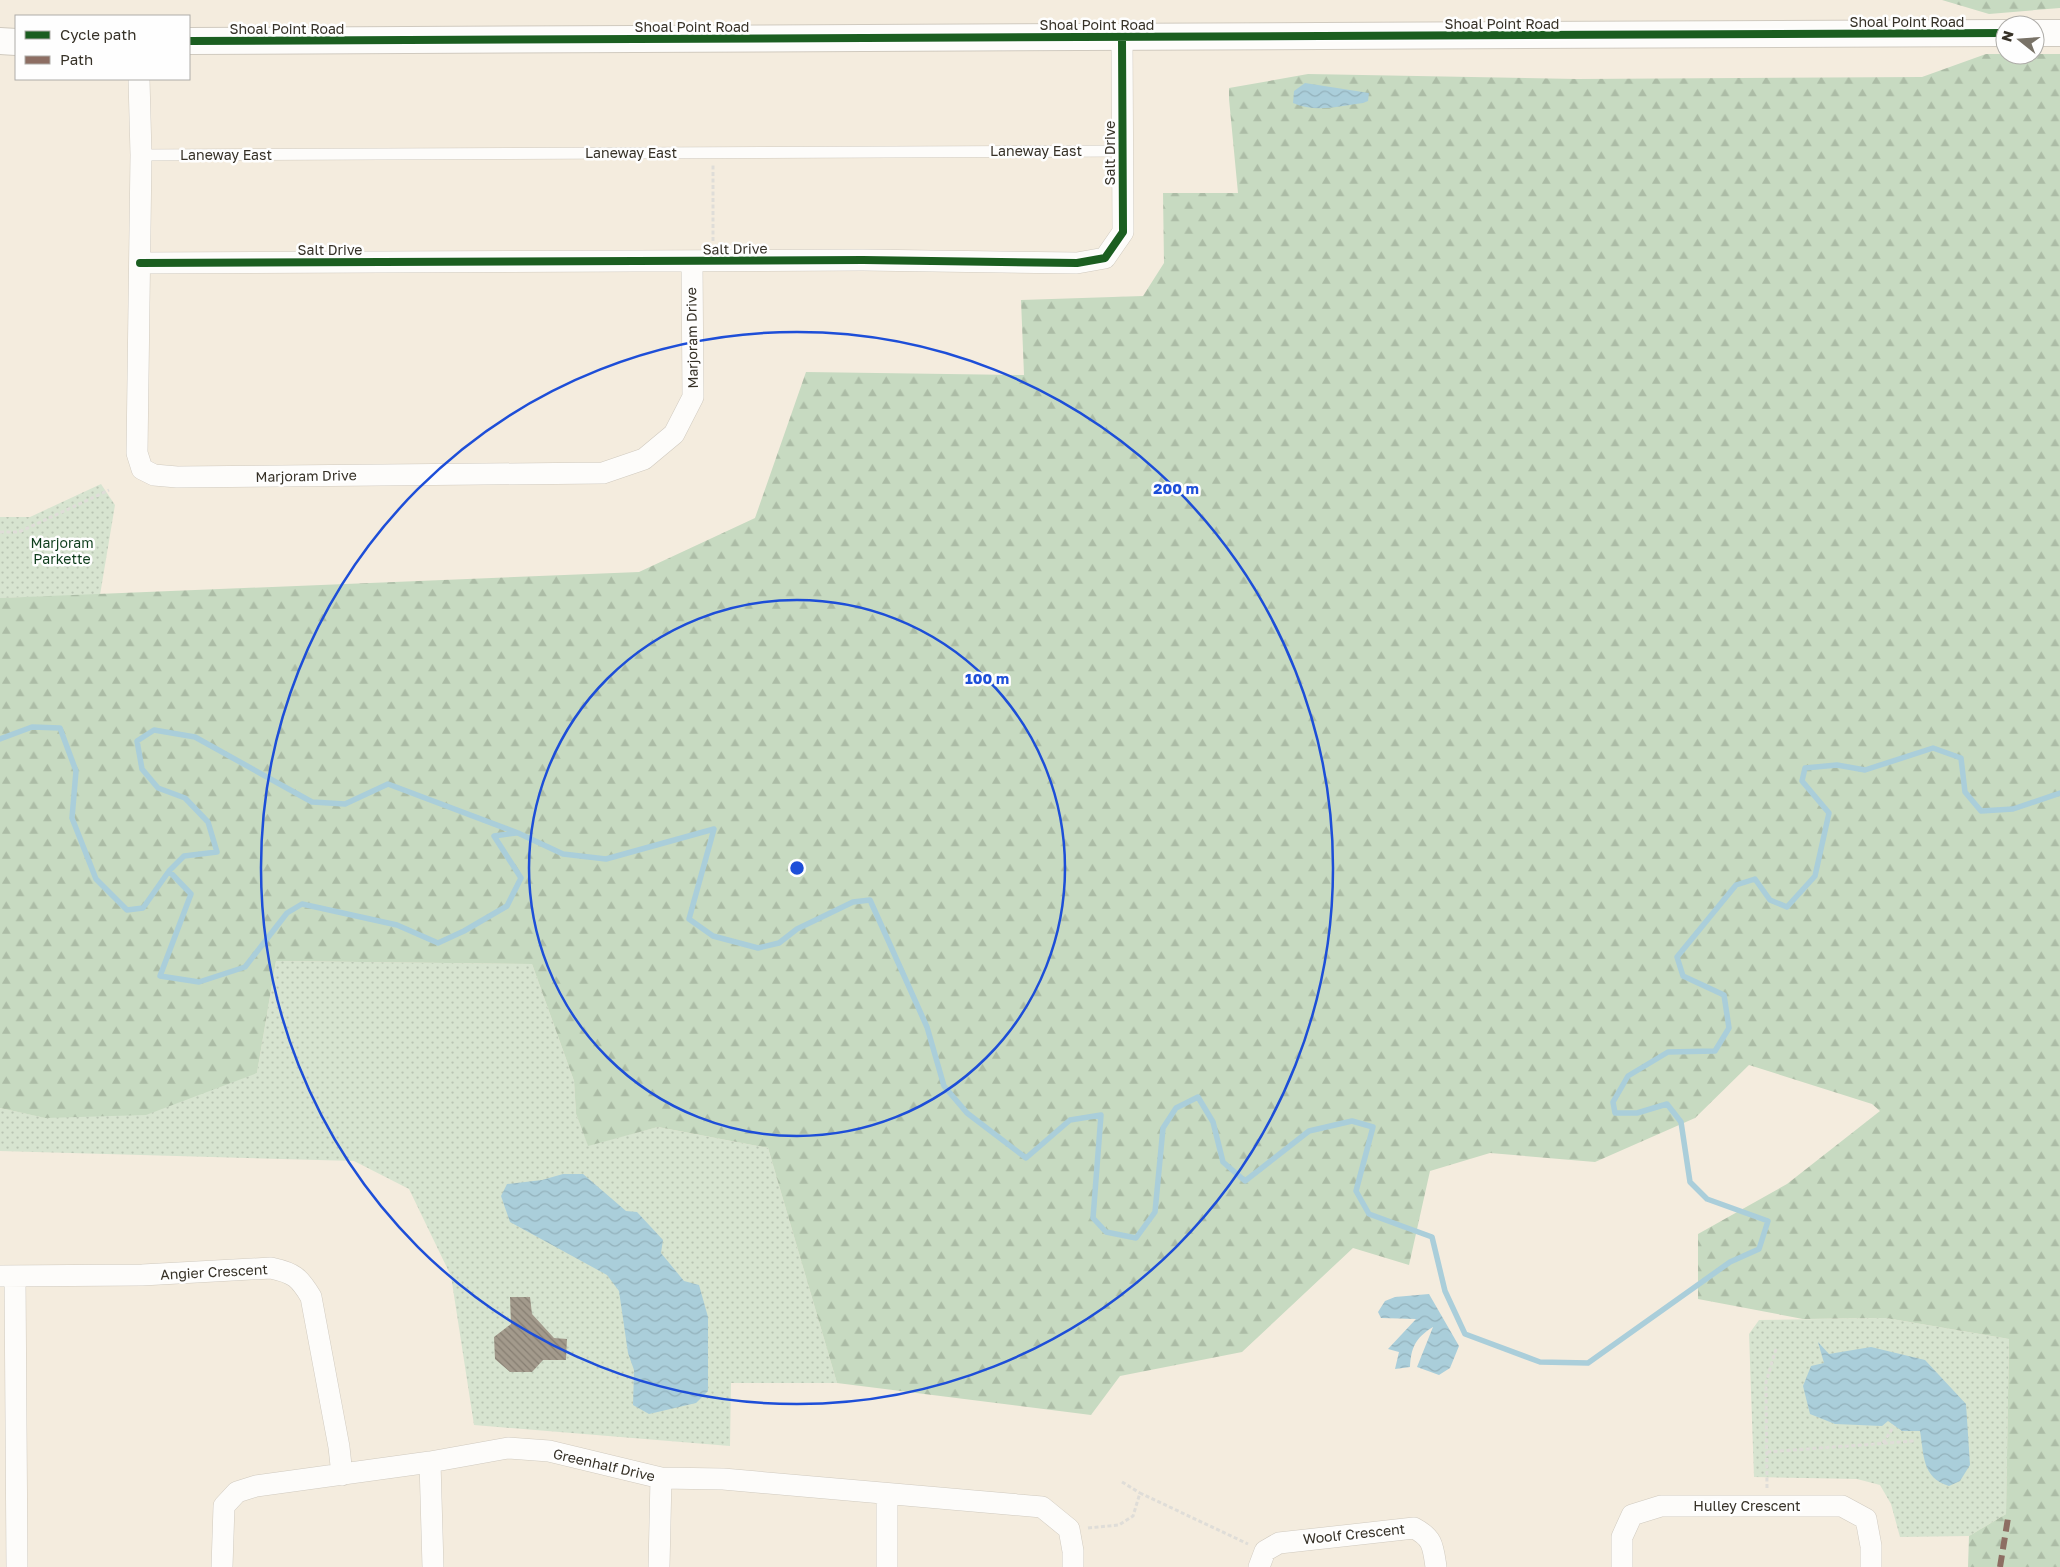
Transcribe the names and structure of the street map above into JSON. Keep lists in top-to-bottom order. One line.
{"streets":{"street":["Shoal Point Road","Salt Drive","Marjoram Drive","Angier Crescent","Greenhalf Drive","Hulley Crescent","Woolf Crescent"],"lane":["Laneway East"]},"crossings":[["Shoal Point Road","Salt Drive"],["Laneway East","Salt Drive"],["Laneway East","Marjoram Drive"],["Salt Drive","Marjoram Drive"],["Angier Crescent","Greenhalf Drive"]],"parks":["Marjoram Parkette"],"legend":["Cycle path","Path"],"north":"left","rings":["200 m","100 m"]}
